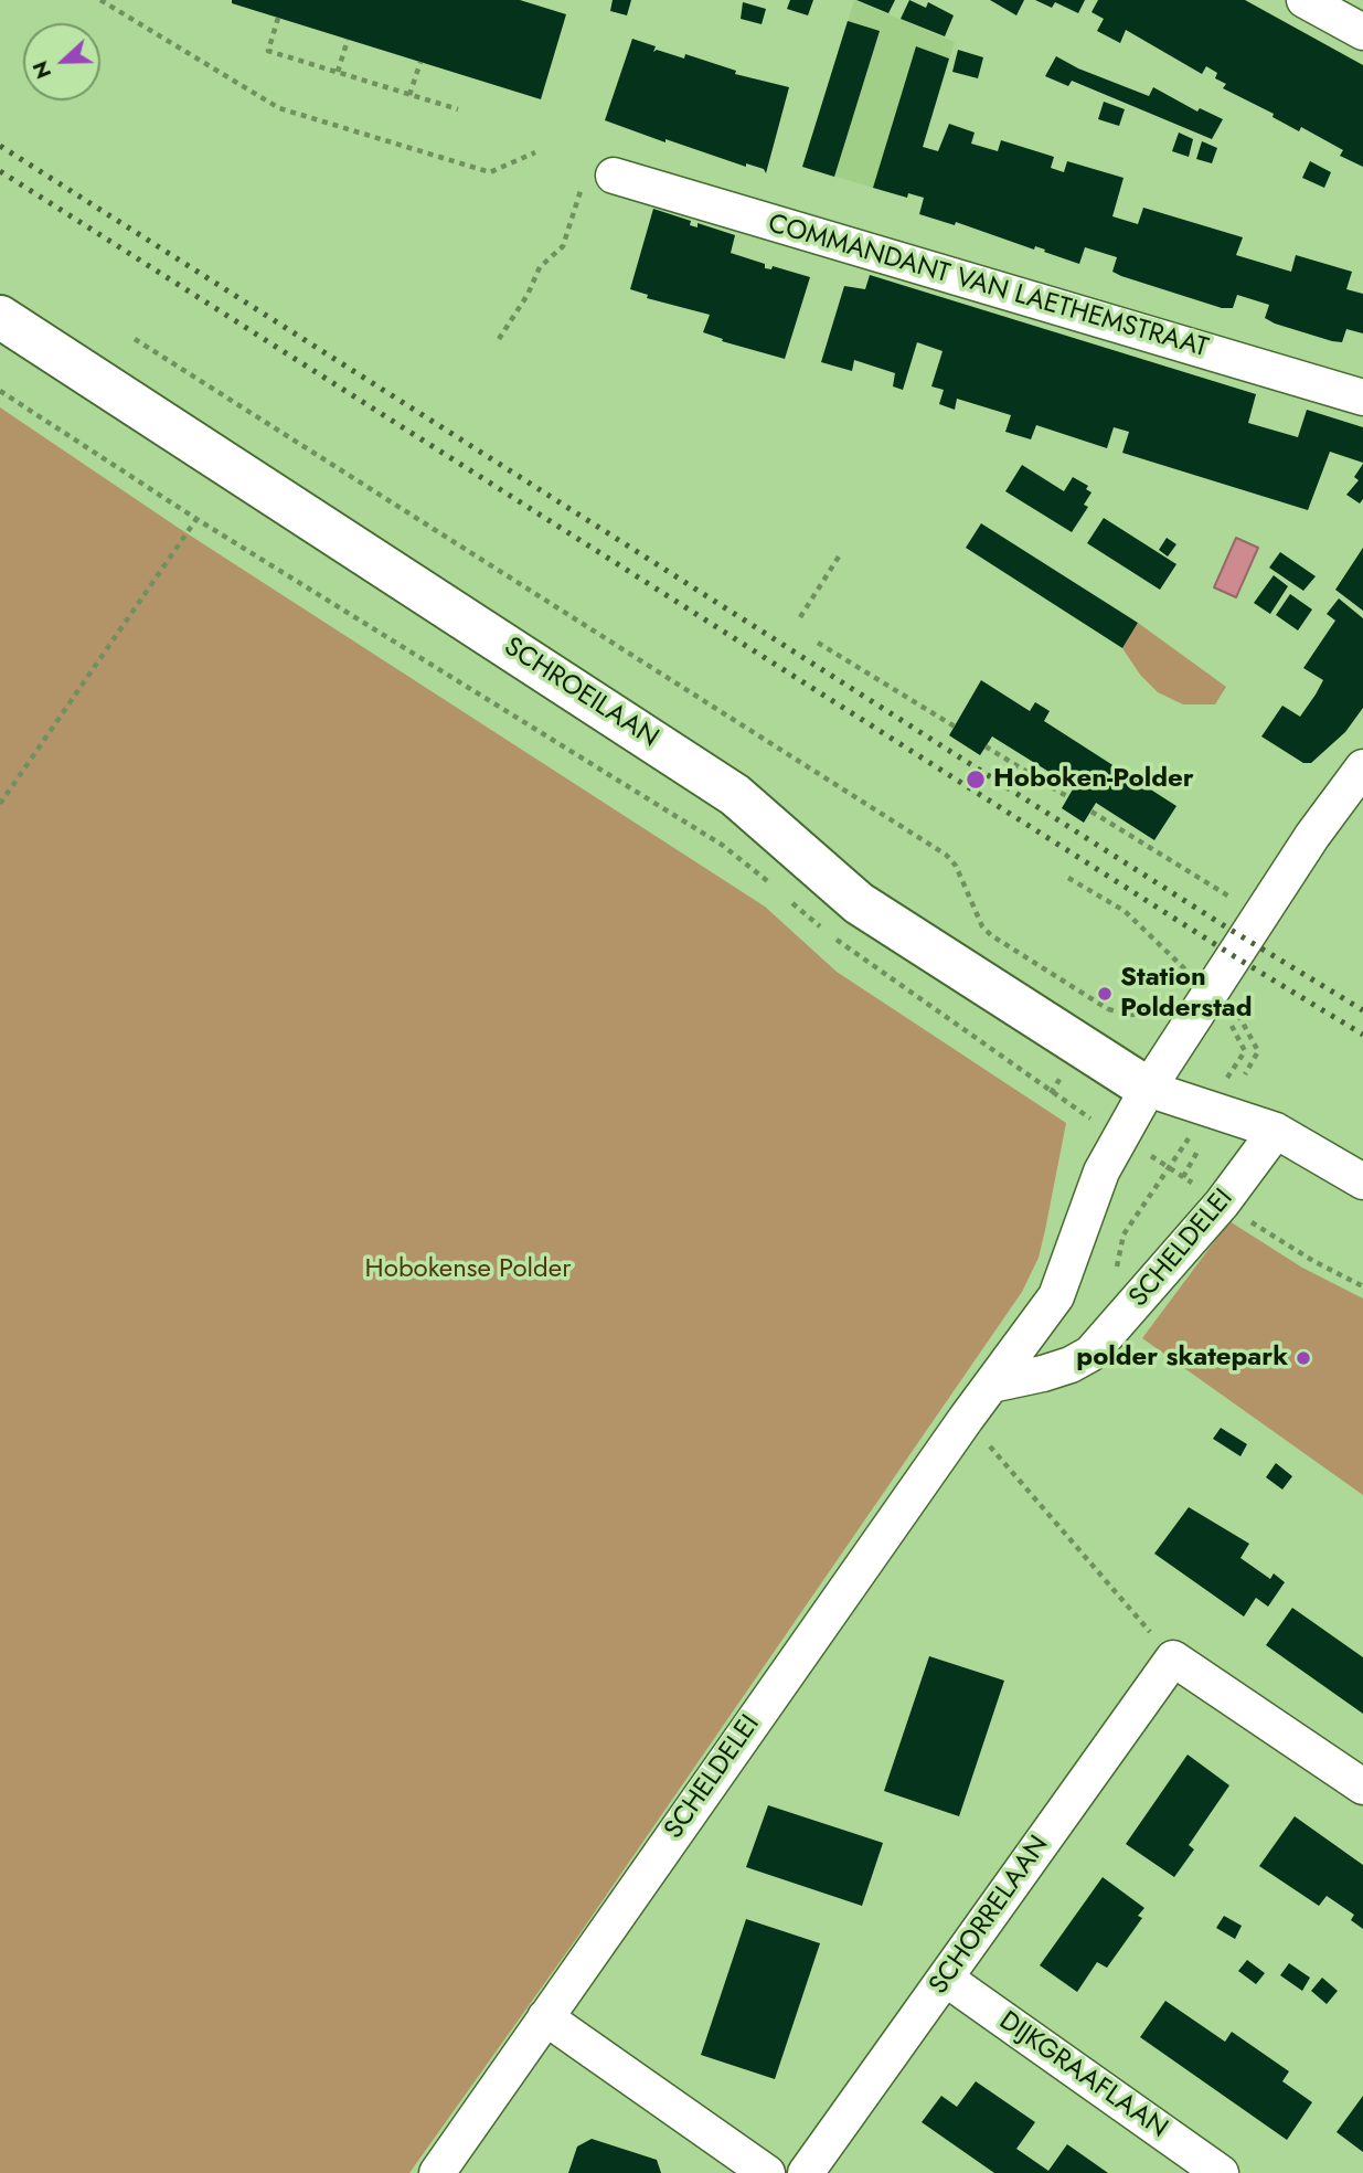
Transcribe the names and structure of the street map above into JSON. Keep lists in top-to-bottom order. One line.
{"streets":{"street":["COMMANDANT VAN LAETHEMSTRAAT","SCHROEILAAN","SCHELDELEI","SCHORRELAAN","DIJKGRAAFLAAN"]},"crossings":[["SCHROEILAAN","SCHELDELEI"],["SCHORRELAAN","DIJKGRAAFLAAN"]],"parks":["Hobokense Polder"],"places":["Hoboken-Polder","Station Polderstad","polder skatepark"],"north":"left"}
